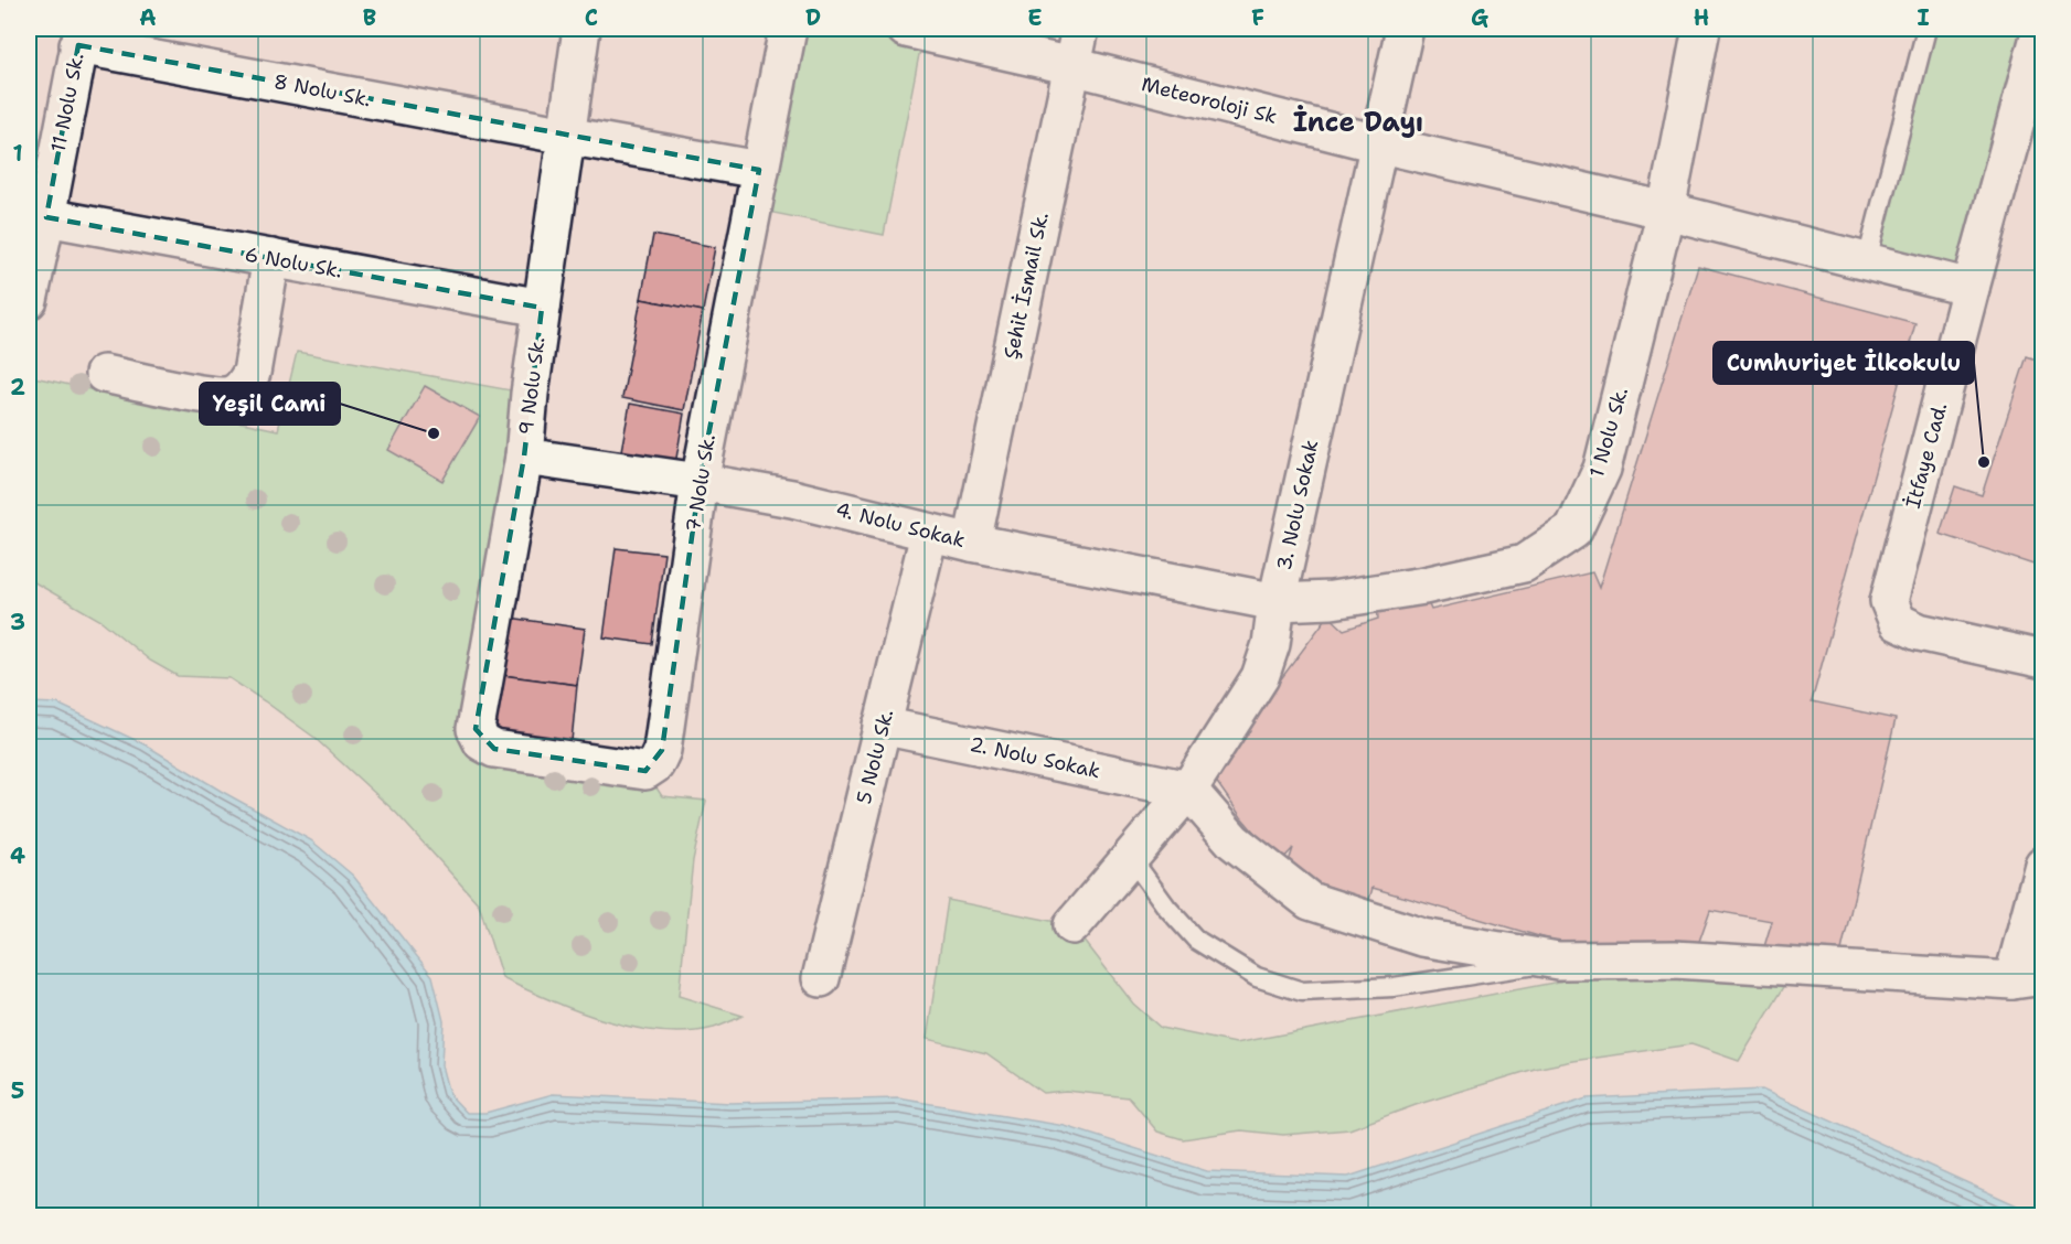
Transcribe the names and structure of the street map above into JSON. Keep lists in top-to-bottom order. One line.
{"streets":{"street":["8 Nolu Sk.","Meteoroloji Sk","11 Nolu Sk.","6 Nolu Sk.","Şehit İsmail Sk.","9 Nolu Sk.","1 Nolu Sk.","İtfaye Cad.","7 Nolu Sk.","3. Nolu Sokak","4. Nolu Sokak","5 Nolu Sk.","2. Nolu Sokak"]},"crossings":[["8 Nolu Sk.","11 Nolu Sk."],["8 Nolu Sk.","9 Nolu Sk."],["8 Nolu Sk.","7 Nolu Sk."],["Meteoroloji Sk","Şehit İsmail Sk."],["Meteoroloji Sk","1 Nolu Sk."],["Meteoroloji Sk","İtfaye Cad."],["Meteoroloji Sk","3. Nolu Sokak"],["11 Nolu Sk.","6 Nolu Sk."],["6 Nolu Sk.","9 Nolu Sk."],["Şehit İsmail Sk.","4. Nolu Sokak"],["9 Nolu Sk.","7 Nolu Sk."],["9 Nolu Sk.","4. Nolu Sokak"],["1 Nolu Sk.","3. Nolu Sokak"],["1 Nolu Sk.","4. Nolu Sokak"],["7 Nolu Sk.","4. Nolu Sokak"],["3. Nolu Sokak","4. Nolu Sokak"],["3. Nolu Sokak","2. Nolu Sokak"],["4. Nolu Sokak","5 Nolu Sk."],["5 Nolu Sk.","2. Nolu Sokak"]],"districts":["İnce Dayı"],"places":["Yeşil Cami","Cumhuriyet İlkokulu"],"grid":{"columns":["A","B","C","D","E","F","G","H","I"],"rows":["1","2","3","4","5"]}}
